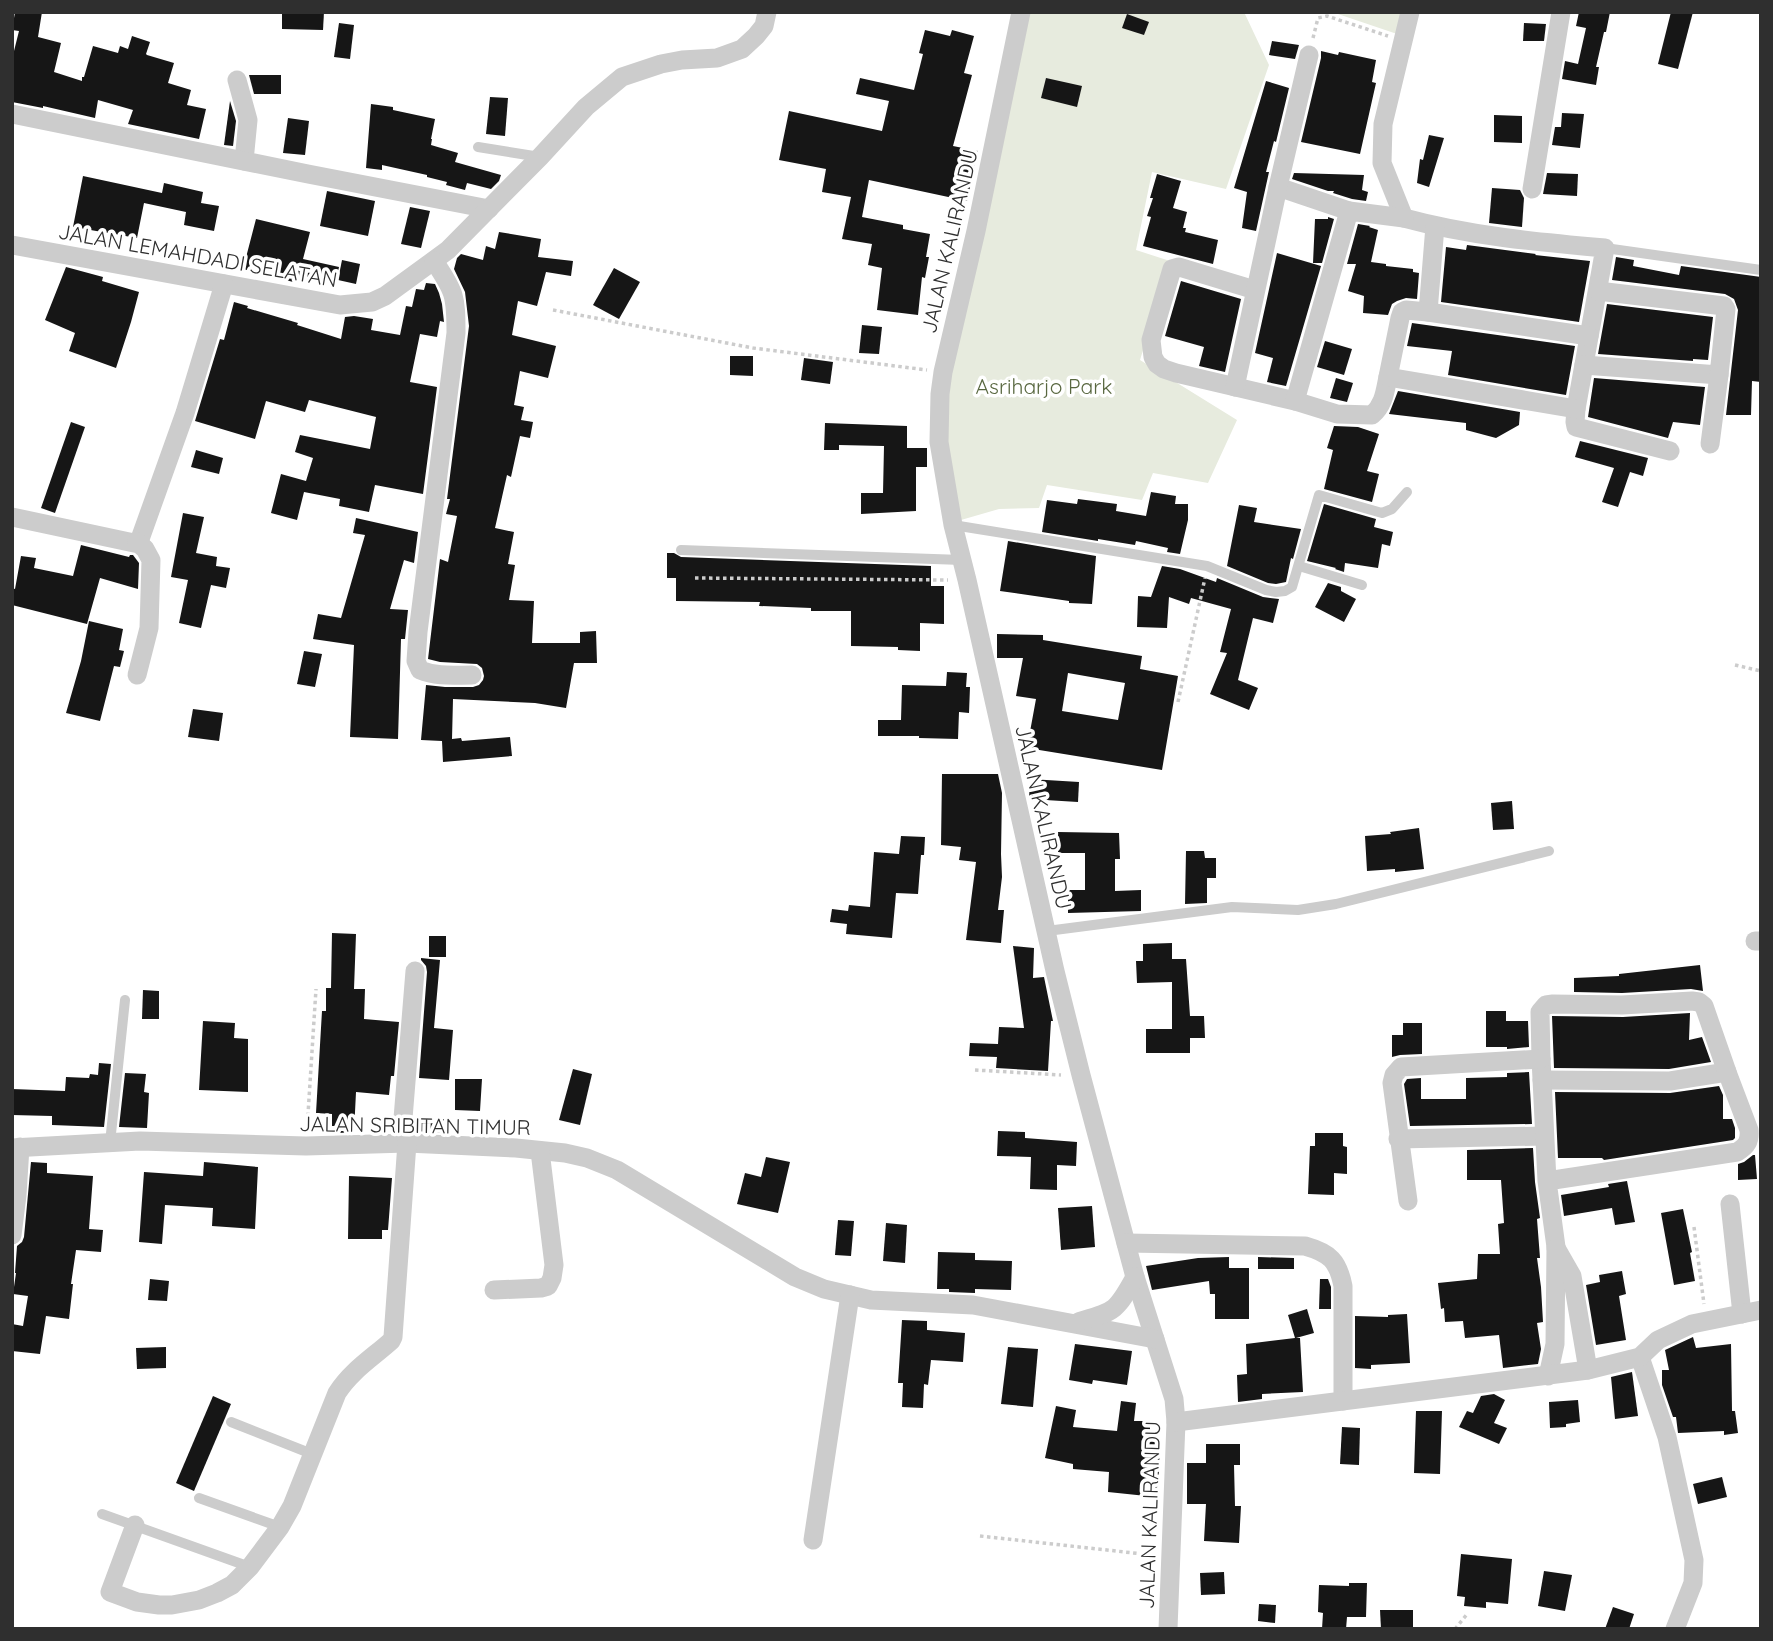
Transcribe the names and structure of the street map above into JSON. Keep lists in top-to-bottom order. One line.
{"streets":{"street":["JALAN KALIRANDU","JALAN LEMAHDADI SELATAN","JALAN SRIBITAN TIMUR"]},"crossings":[["JALAN KALIRANDU","JALAN SRIBITAN TIMUR"]],"parks":["Asriharjo Park"]}
